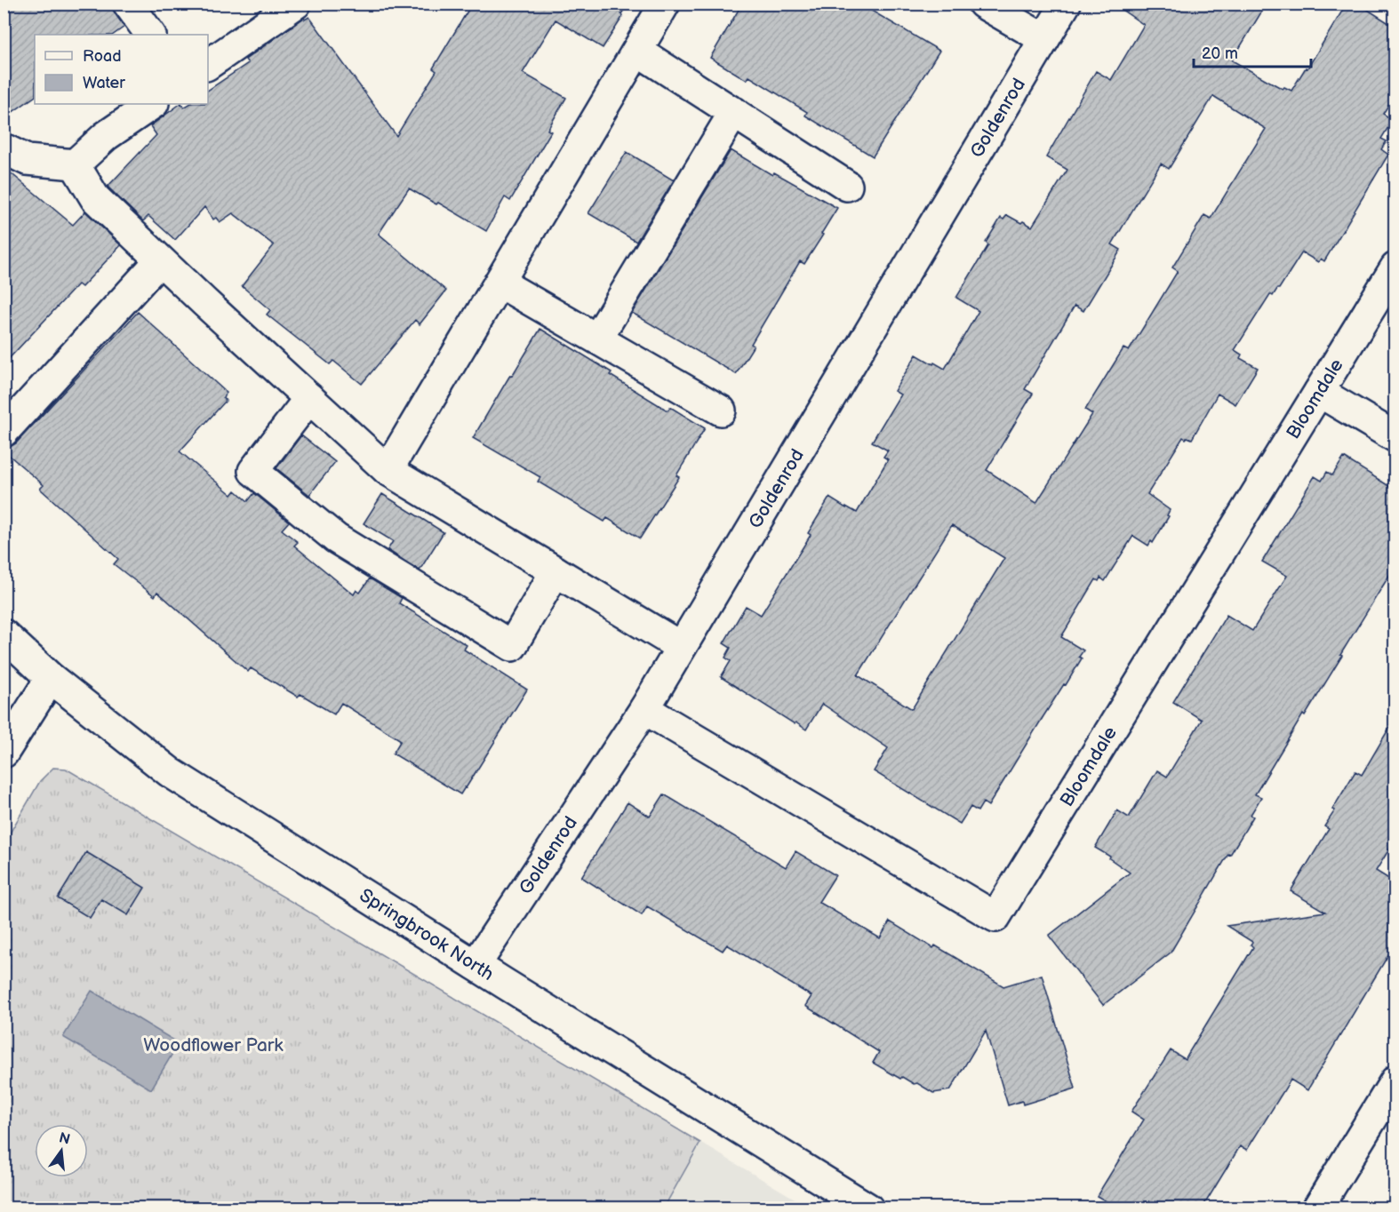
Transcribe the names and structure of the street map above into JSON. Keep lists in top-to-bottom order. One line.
{"streets":{"street":["Goldenrod","Bloomdale","Springbrook North"]},"crossings":[["Goldenrod","Bloomdale"],["Goldenrod","Springbrook North"]],"parks":["Woodflower Park"],"legend":["Road","Water"],"scale_bar":"20 m","north":"top"}
